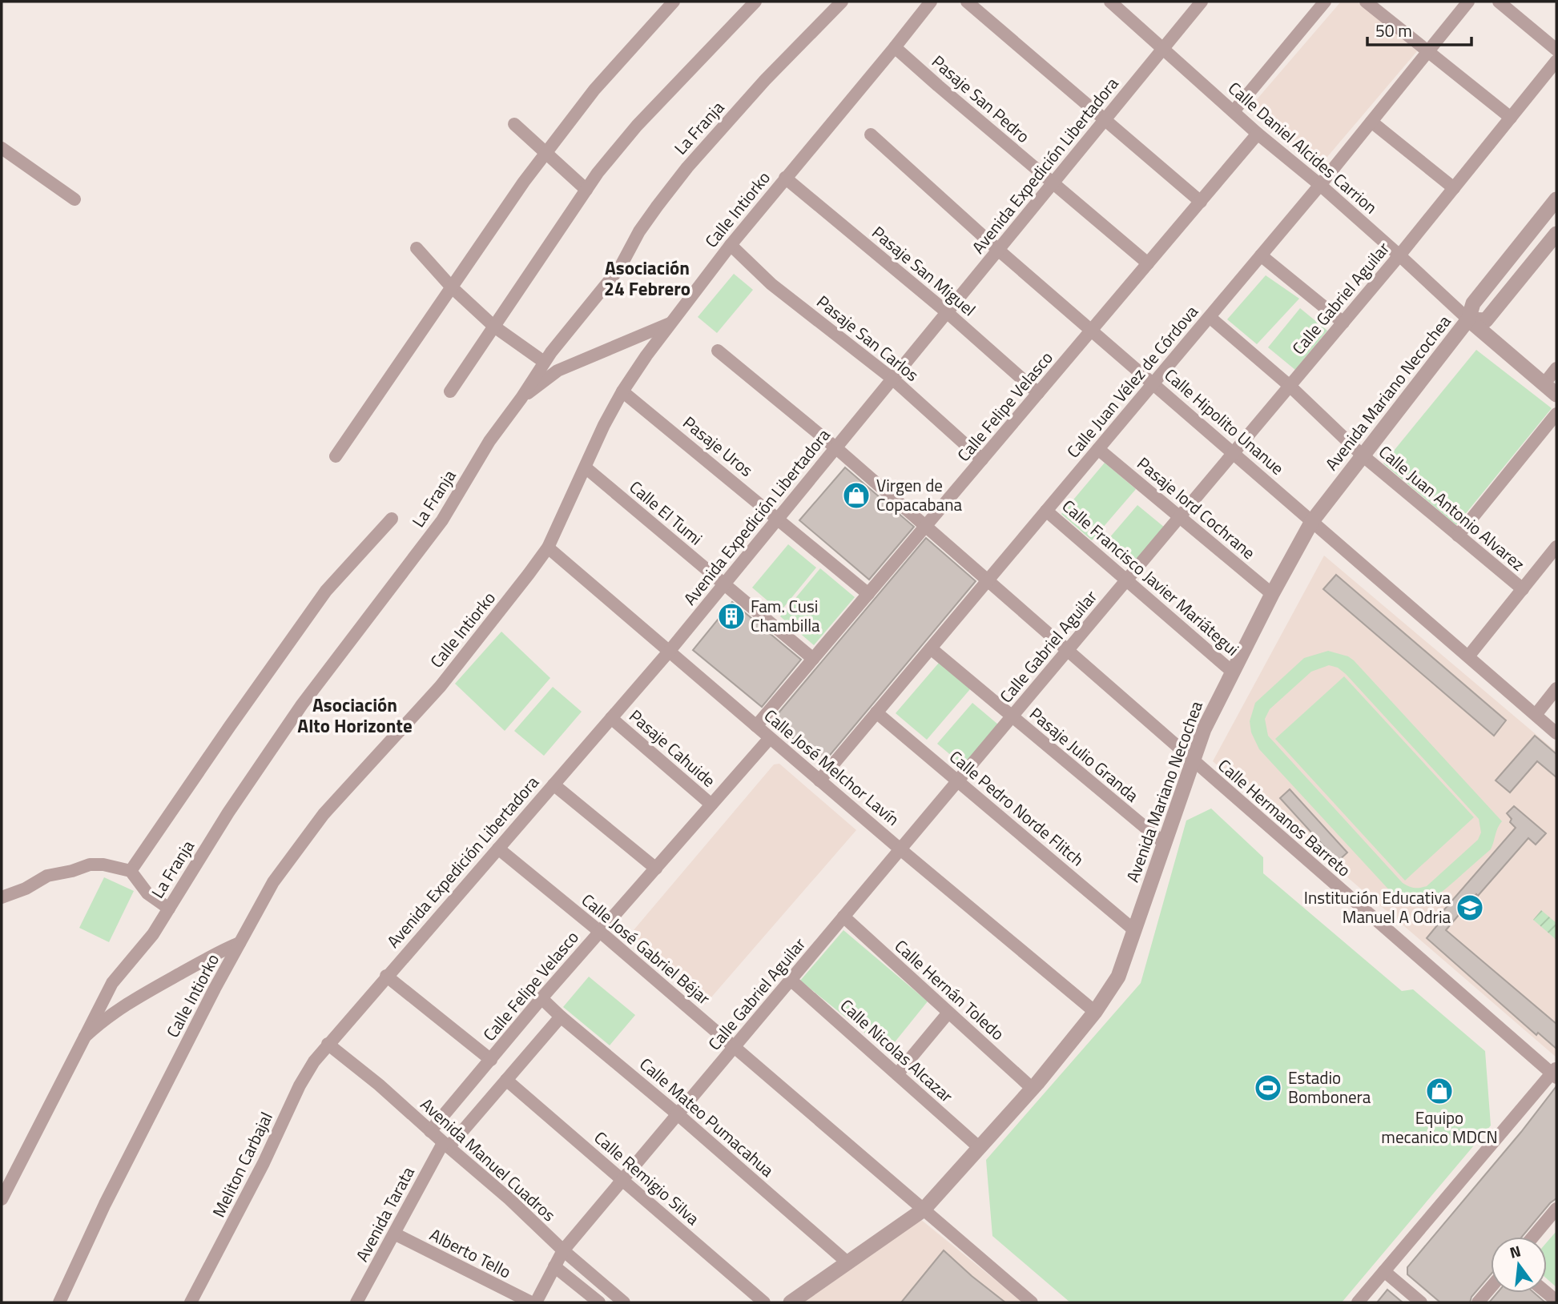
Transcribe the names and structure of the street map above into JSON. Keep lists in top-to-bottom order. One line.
{"streets":{"street":["Pasaje San Pedro","La Franja","Calle Daniel Alcides Carrion","Avenida Expedición Libertadora","Calle Intiorko","Pasaje San Miguel","Calle Gabriel Aguilar","Pasaje San Carlos","Calle Juan Vélez de Córdova","Avenida Mariano Necochea","Calle Felipe Velasco","Calle Hipolito Unanue","Pasaje Uros","Pasaje lord Cochrane","Calle Juan Antonio Alvarez","Calle El Tumi","Calle Francisco Javier Mariátegui","Pasaje Cahuide","Pasaje Julio Granda","Calle José Melchor Lavín","Calle Pedro Norde Flitch","Calle Hermanos Barreto","Calle José Gabriel Béjar","Calle Hernán Toledo","Calle Nicolas Alcazar","Calle Mateo Pumacahua","Avenida Manuel Cuadros","Meliton Carbajal","Calle Remigio Silva","Avenida Tarata","Alberto Tello"]},"crossings":[["Pasaje San Pedro","Avenida Expedición Libertadora"],["Pasaje San Pedro","Calle Intiorko"],["Pasaje San Pedro","Calle Felipe Velasco"],["La Franja","Calle Intiorko"],["Calle Daniel Alcides Carrion","Avenida Expedición Libertadora"],["Calle Daniel Alcides Carrion","Calle Gabriel Aguilar"],["Calle Daniel Alcides Carrion","Calle Juan Vélez de Córdova"],["Calle Daniel Alcides Carrion","Avenida Mariano Necochea"],["Calle Daniel Alcides Carrion","Calle Felipe Velasco"],["Avenida Expedición Libertadora","Pasaje San Miguel"],["Avenida Expedición Libertadora","Pasaje San Carlos"],["Avenida Expedición Libertadora","Calle Hipolito Unanue"],["Avenida Expedición Libertadora","Pasaje Uros"],["Avenida Expedición Libertadora","Calle El Tumi"],["Avenida Expedición Libertadora","Pasaje Cahuide"],["Avenida Expedición Libertadora","Calle José Melchor Lavín"],["Avenida Expedición Libertadora","Calle Hermanos Barreto"],["Avenida Expedición Libertadora","Calle José Gabriel Béjar"],["Avenida Expedición Libertadora","Avenida Manuel Cuadros"],["Avenida Expedición Libertadora","Meliton Carbajal"],["Calle Intiorko","Pasaje San Miguel"],["Calle Intiorko","Pasaje San Carlos"],["Calle Intiorko","Pasaje Uros"],["Calle Intiorko","Calle El Tumi"],["Calle Intiorko","Calle José Melchor Lavín"],["Pasaje San Miguel","Calle Felipe Velasco"],["Calle Gabriel Aguilar","Calle Hipolito Unanue"],["Calle Gabriel Aguilar","Pasaje lord Cochrane"],["Calle Gabriel Aguilar","Calle Juan Antonio Alvarez"],["Calle Gabriel Aguilar","Calle Francisco Javier Mariátegui"],["Calle Gabriel Aguilar","Pasaje Julio Granda"],["Calle Gabriel Aguilar","Calle José Melchor Lavín"],["Calle Gabriel Aguilar","Calle Pedro Norde Flitch"],["Calle Gabriel Aguilar","Calle Hermanos Barreto"],["Calle Gabriel Aguilar","Calle José Gabriel Béjar"],["Calle Gabriel Aguilar","Calle Hernán Toledo"],["Calle Gabriel Aguilar","Calle Nicolas Alcazar"],["Calle Gabriel Aguilar","Calle Mateo Pumacahua"],["Calle Gabriel Aguilar","Avenida Manuel Cuadros"],["Calle Gabriel Aguilar","Calle Remigio Silva"],["Pasaje San Carlos","Calle Felipe Velasco"],["Calle Juan Vélez de Córdova","Calle Hipolito Unanue"],["Calle Juan Vélez de Córdova","Pasaje lord Cochrane"],["Calle Juan Vélez de Córdova","Calle Juan Antonio Alvarez"],["Calle Juan Vélez de Córdova","Calle Francisco Javier Mariátegui"],["Calle Juan Vélez de Córdova","Pasaje Julio Granda"],["Calle Juan Vélez de Córdova","Calle José Melchor Lavín"],["Calle Juan Vélez de Córdova","Calle Pedro Norde Flitch"],["Calle Juan Vélez de Córdova","Calle Hermanos Barreto"],["Avenida Mariano Necochea","Calle Hipolito Unanue"],["Avenida Mariano Necochea","Pasaje lord Cochrane"],["Avenida Mariano Necochea","Calle Juan Antonio Alvarez"],["Avenida Mariano Necochea","Calle Francisco Javier Mariátegui"],["Avenida Mariano Necochea","Pasaje Julio Granda"],["Avenida Mariano Necochea","Calle José Melchor Lavín"],["Avenida Mariano Necochea","Calle Pedro Norde Flitch"],["Avenida Mariano Necochea","Calle Hermanos Barreto"],["Avenida Mariano Necochea","Calle José Gabriel Béjar"],["Avenida Mariano Necochea","Calle Hernán Toledo"],["Avenida Mariano Necochea","Calle Nicolas Alcazar"],["Avenida Mariano Necochea","Calle Mateo Pumacahua"],["Calle Felipe Velasco","Calle Hipolito Unanue"],["Calle Felipe Velasco","Pasaje Uros"],["Calle Felipe Velasco","Calle El Tumi"],["Calle Felipe Velasco","Pasaje Cahuide"],["Calle Felipe Velasco","Calle José Melchor Lavín"],["Calle Felipe Velasco","Calle Hermanos Barreto"],["Calle Felipe Velasco","Calle José Gabriel Béjar"],["Calle Felipe Velasco","Calle Mateo Pumacahua"],["Calle Felipe Velasco","Avenida Manuel Cuadros"],["Avenida Manuel Cuadros","Meliton Carbajal"],["Avenida Manuel Cuadros","Avenida Tarata"],["Avenida Tarata","Alberto Tello"]],"districts":["Asociación 24 Febrero","Asociación Alto Horizonte"],"places":{"shop":["Virgen de Copacabana","Equipo mecanico MDCN"],"building":["Fam. Cusi Chambilla"],"school or university":["Institución Educativa Manuel A Odria"],"sports":["Estadio Bombonera"]},"scale_bar":"50 m","north":"top"}
